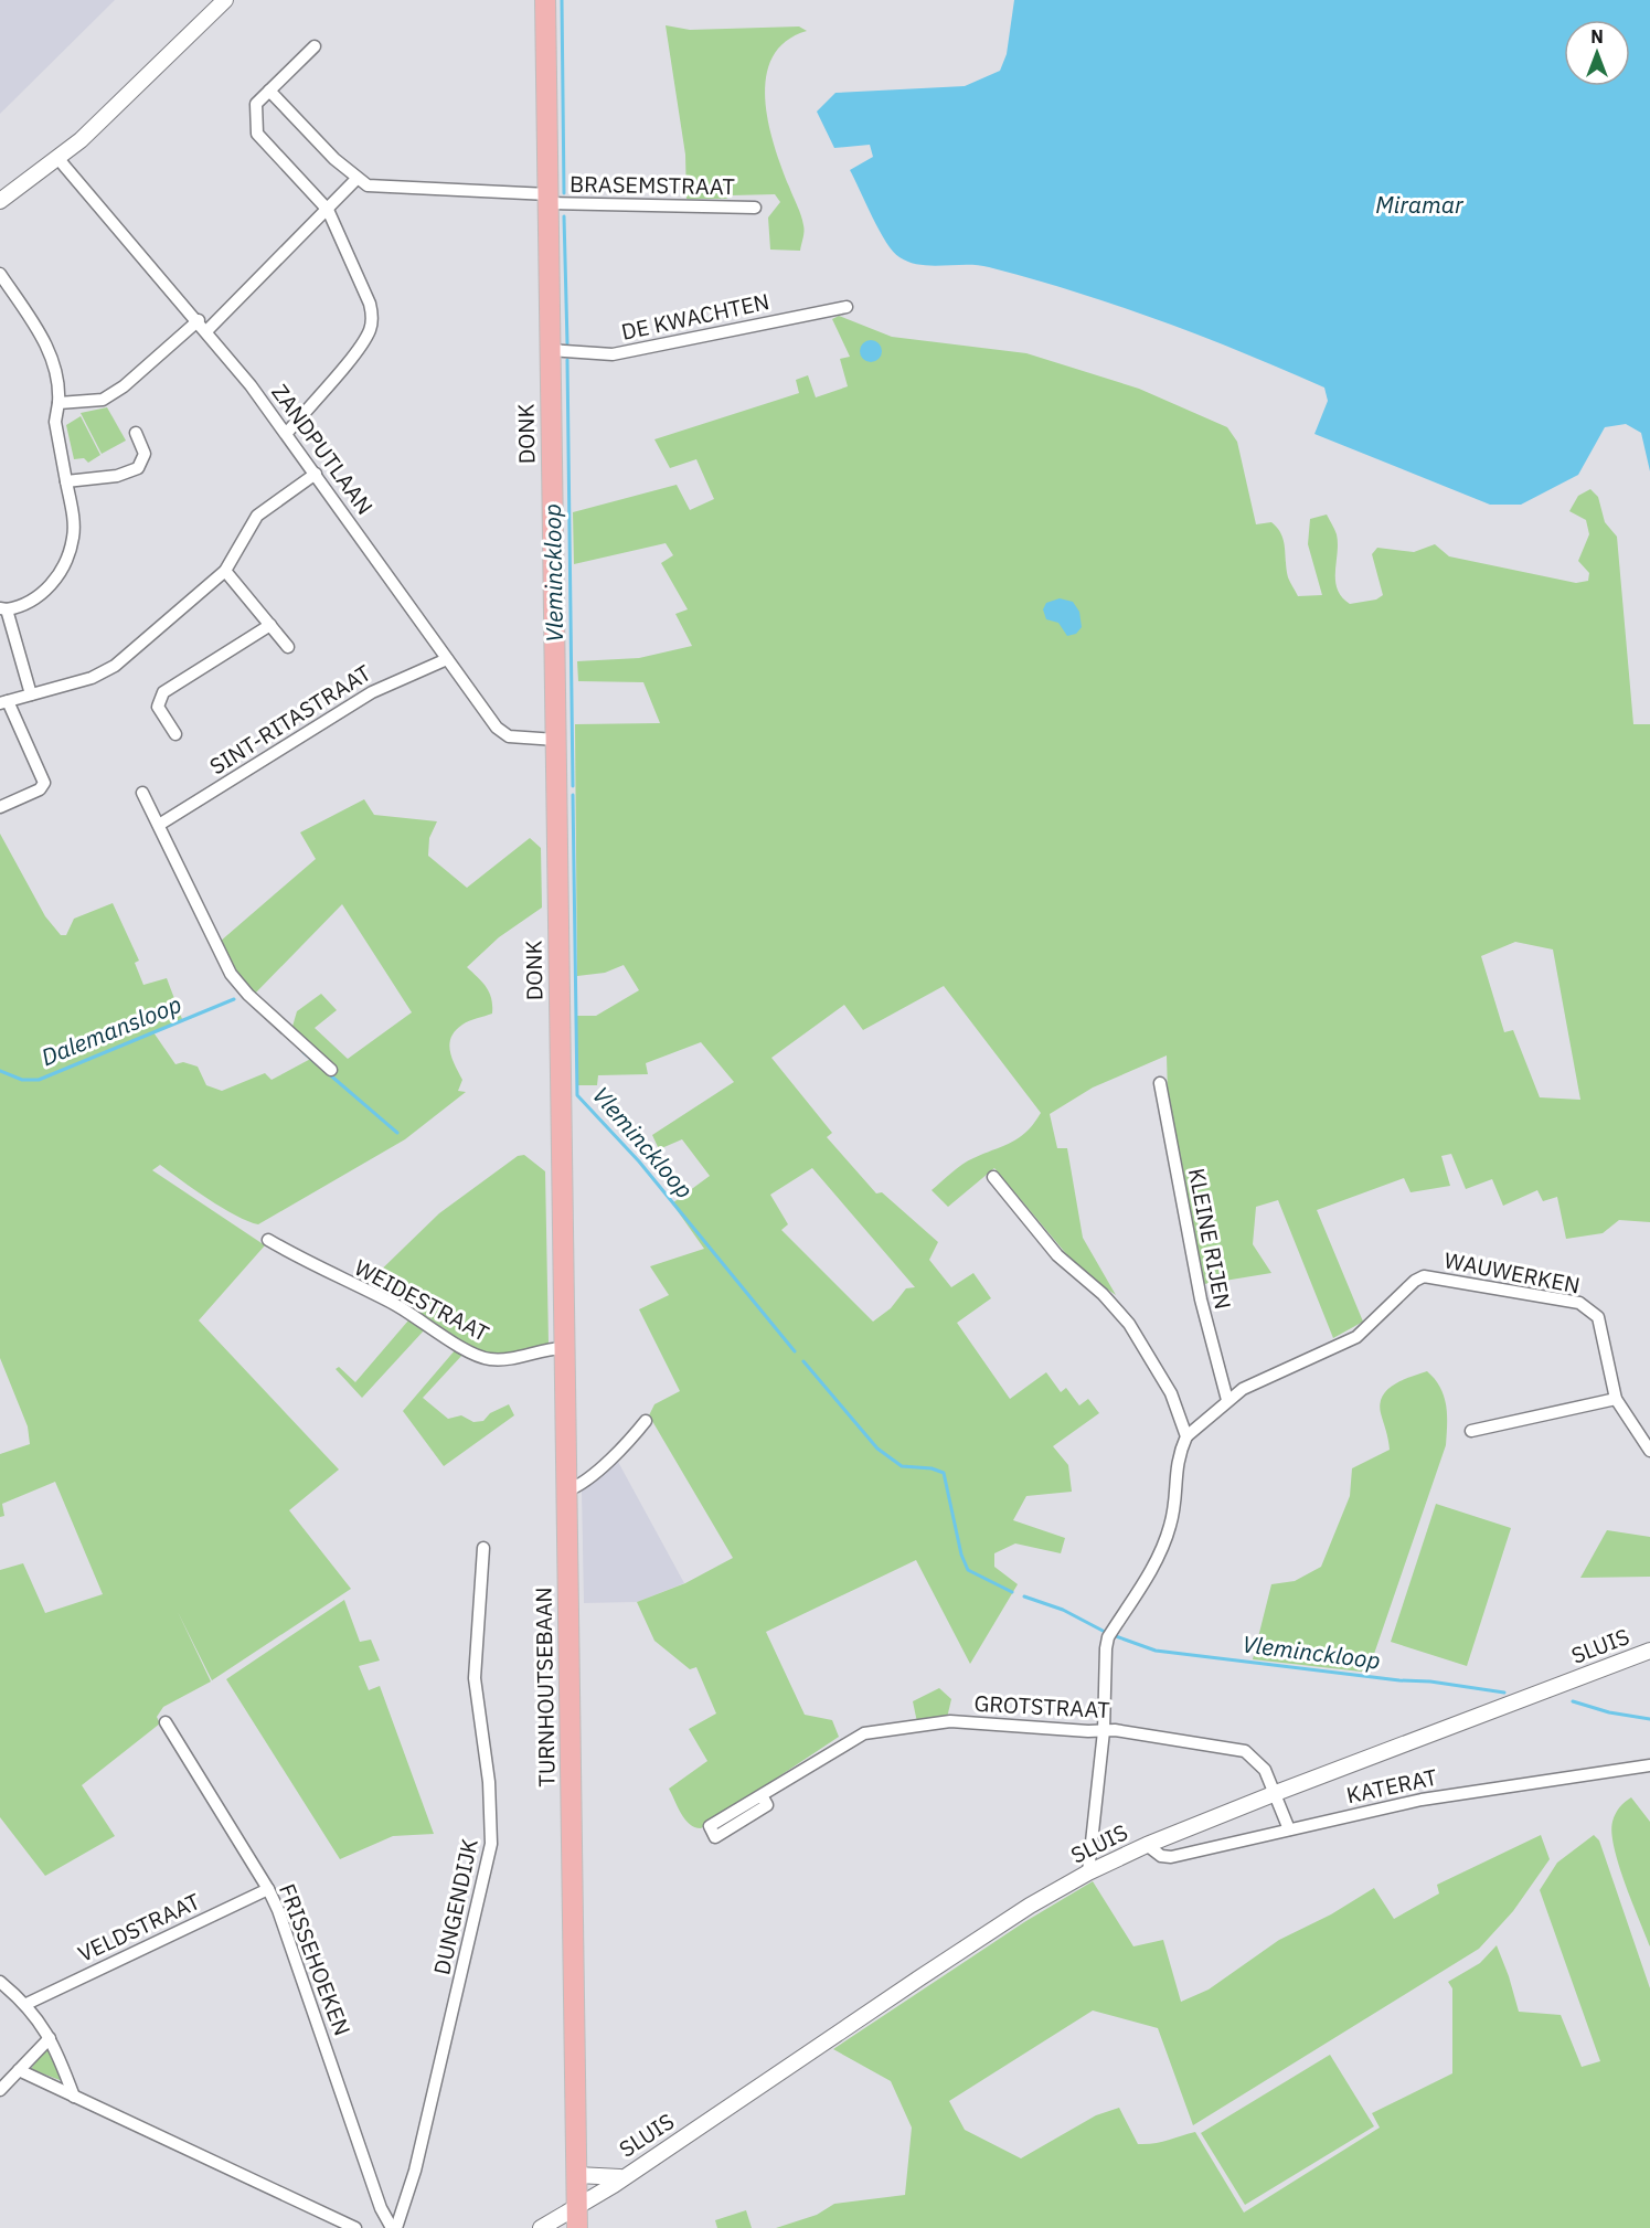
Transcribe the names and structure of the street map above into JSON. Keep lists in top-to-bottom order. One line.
{"streets":{"main road":["DONK","TURNHOUTSEBAAN"],"street":["BRASEMSTRAAT","DE KWACHTEN","ZANDPUTLAAN","SINT-RITASTRAAT","KLEINE RIJEN","WAUWERKEN","WEIDESTRAAT","SLUIS","GROTSTRAAT","KATERAT","DUNGENDIJK","VELDSTRAAT","FRISSEHOEKEN"]},"crossings":[["BRASEMSTRAAT","DONK"],["DE KWACHTEN","DONK"],["DONK","ZANDPUTLAAN"],["DONK","TURNHOUTSEBAAN"],["ZANDPUTLAAN","SINT-RITASTRAAT"],["KLEINE RIJEN","WAUWERKEN"],["WEIDESTRAAT","TURNHOUTSEBAAN"],["SLUIS","TURNHOUTSEBAAN"],["SLUIS","GROTSTRAAT"],["SLUIS","KATERAT"],["GROTSTRAAT","KATERAT"],["DUNGENDIJK","FRISSEHOEKEN"],["VELDSTRAAT","FRISSEHOEKEN"]],"water":["Miramar","Vleminckloop","Dalemansloop"],"north":"top"}
